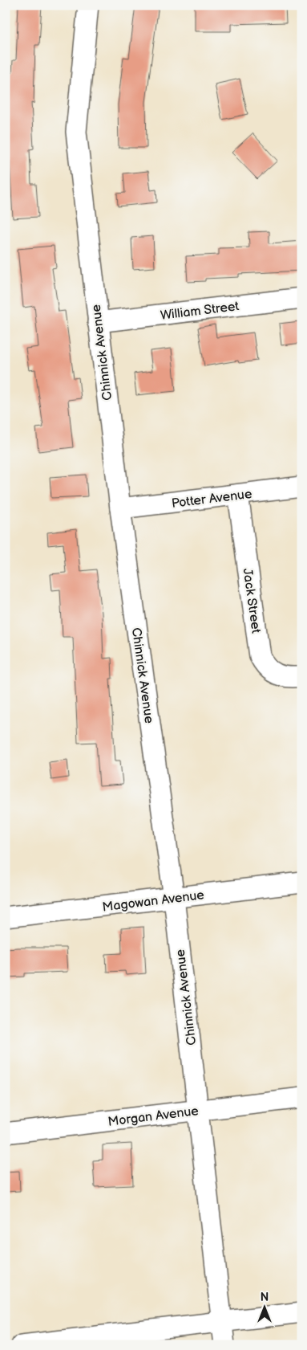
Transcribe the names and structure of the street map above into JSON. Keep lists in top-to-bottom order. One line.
{"streets":{"street":["William Street","Chinnick Avenue","Potter Avenue","Jack Street","Magowan Avenue","Morgan Avenue"]},"crossings":[["William Street","Chinnick Avenue"],["Chinnick Avenue","Potter Avenue"],["Chinnick Avenue","Magowan Avenue"],["Chinnick Avenue","Morgan Avenue"],["Potter Avenue","Jack Street"]],"north":"top"}
